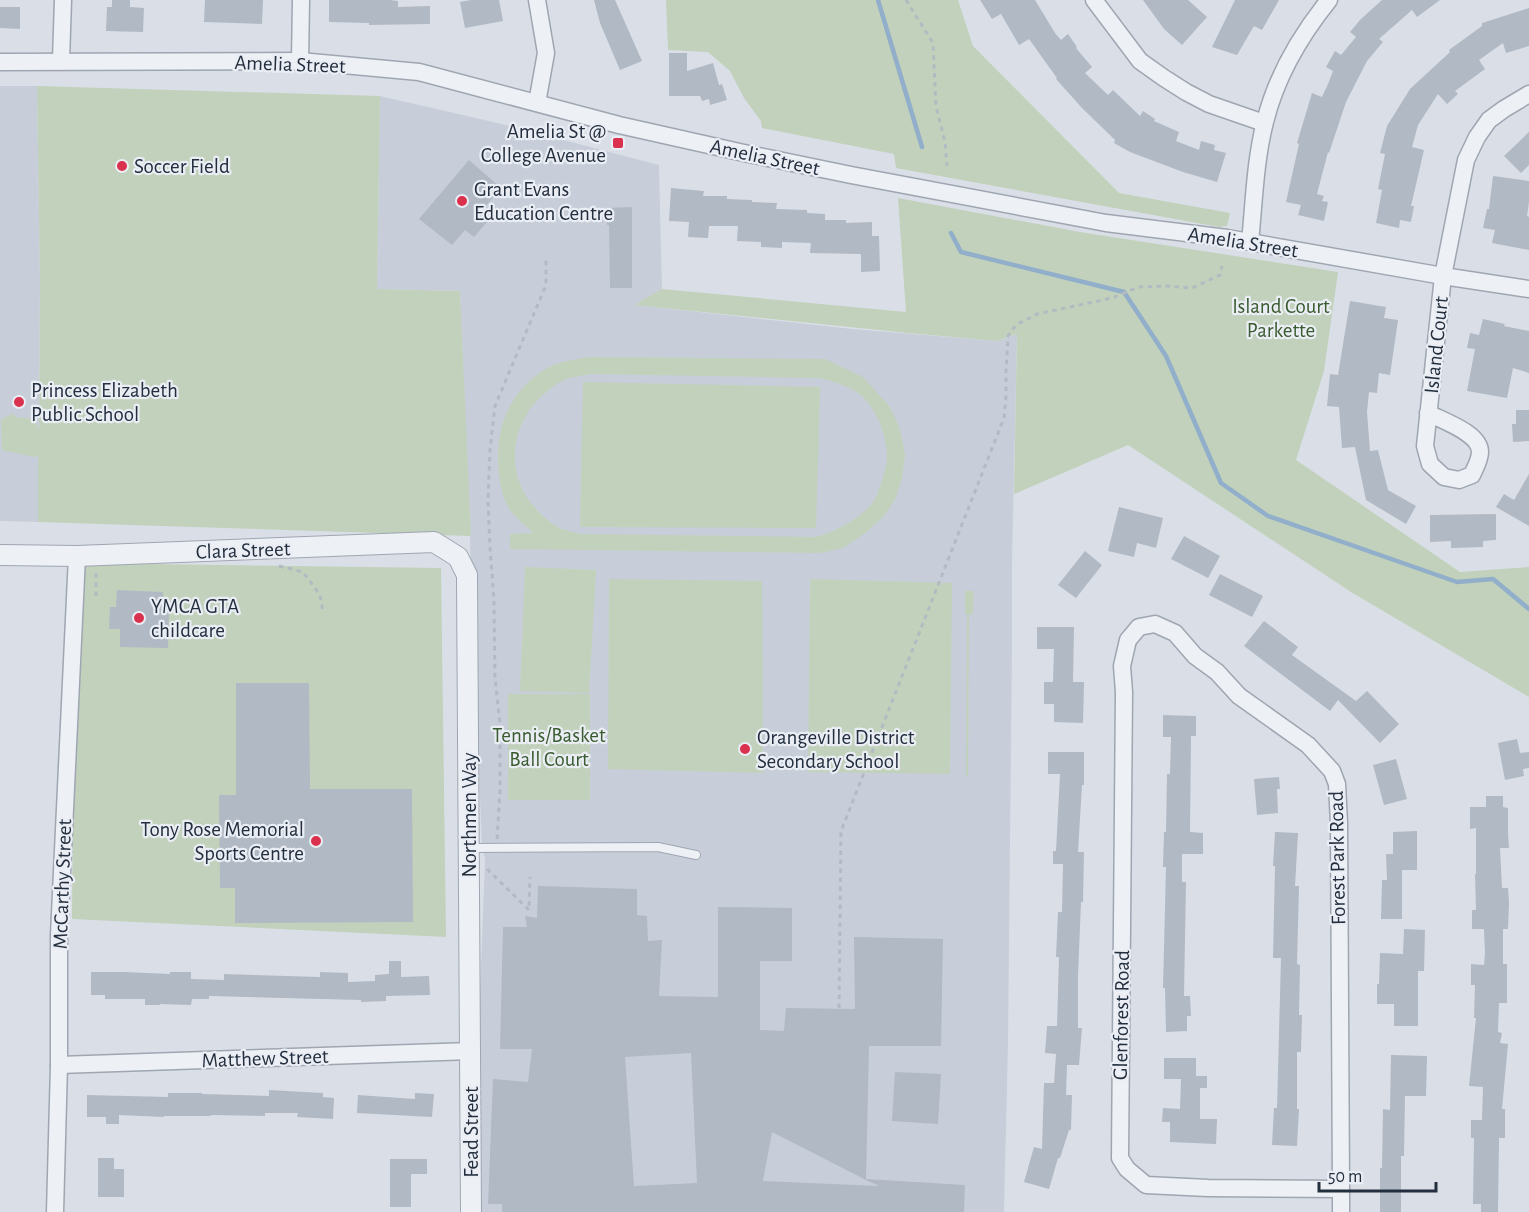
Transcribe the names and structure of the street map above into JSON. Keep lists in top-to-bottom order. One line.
{"streets":{"street":["Amelia Street","Island Court","Clara Street","Northmen Way","Forest Park Road","McCarthy Street","Glenforest Road","Matthew Street","Fead Street"]},"crossings":[["Amelia Street","Island Court"],["Clara Street","Northmen Way"],["Clara Street","McCarthy Street"],["Northmen Way","Matthew Street"],["Northmen Way","Fead Street"],["Forest Park Road","Glenforest Road"],["McCarthy Street","Matthew Street"],["Matthew Street","Fead Street"]],"parks":["Island Court Parkette","Tennis/Basket Ball Court"],"places":{"transit":["Amelia St @ College Avenue"],"other":["Soccer Field","Grant Evans Education Centre","Princess Elizabeth Public School","YMCA GTA childcare","Orangeville District Secondary School","Tony Rose Memorial Sports Centre"]},"scale_bar":"50 m"}
